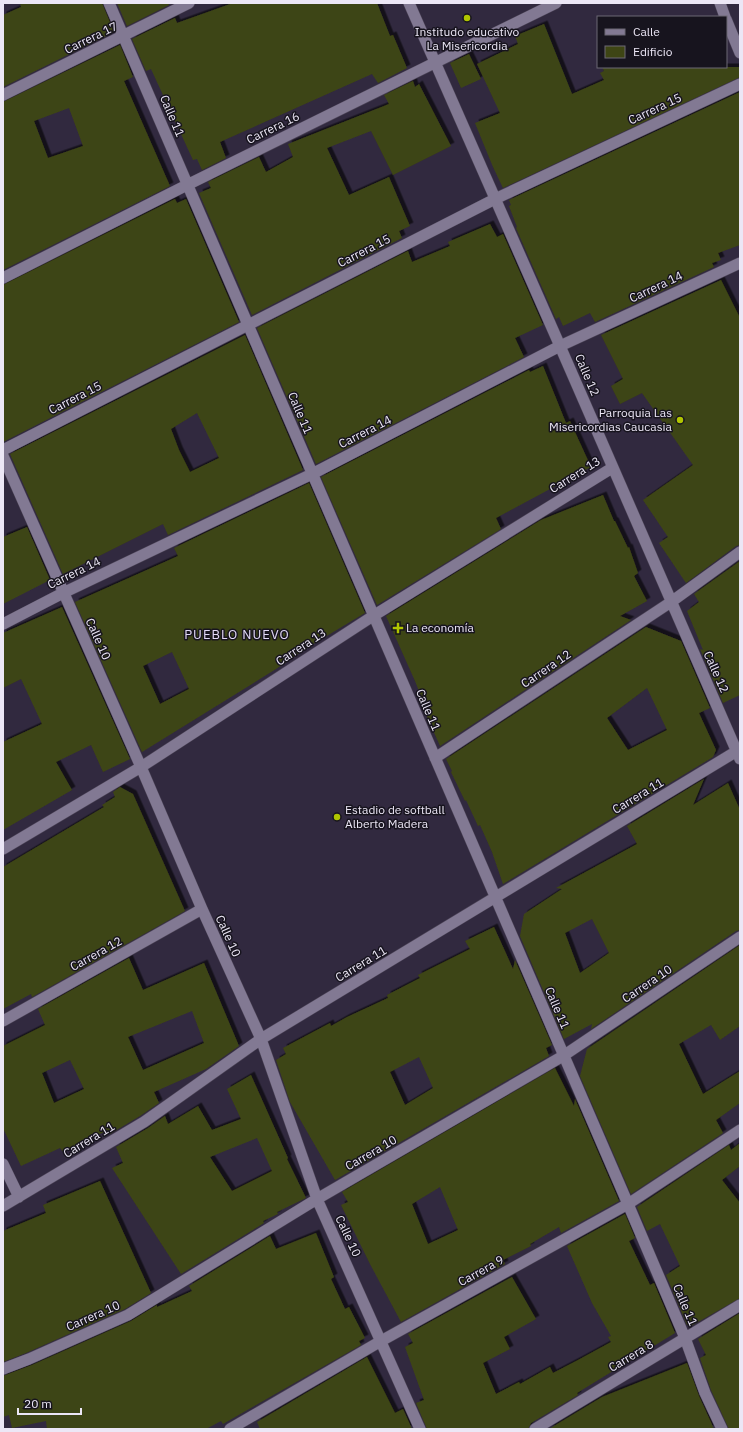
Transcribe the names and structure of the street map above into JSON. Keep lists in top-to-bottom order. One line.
{"streets":{"street":["Carrera 17","Carrera 15","Calle 11","Carrera 16","Carrera 14","Calle 12","Carrera 13","Calle 10","Carrera 12","Carrera 11","Carrera 10","Carrera 9","Carrera 8"]},"crossings":[["Carrera 17","Calle 11"],["Carrera 15","Calle 11"],["Carrera 15","Calle 12"],["Calle 11","Carrera 16"],["Calle 11","Carrera 14"],["Calle 11","Carrera 13"],["Calle 11","Carrera 12"],["Calle 11","Carrera 11"],["Calle 11","Carrera 10"],["Calle 11","Carrera 9"],["Calle 11","Carrera 8"],["Carrera 16","Calle 12"],["Carrera 14","Calle 12"],["Carrera 14","Calle 10"],["Calle 12","Carrera 13"],["Calle 12","Carrera 12"],["Calle 12","Carrera 11"],["Carrera 13","Calle 10"],["Calle 10","Carrera 12"],["Calle 10","Carrera 11"],["Calle 10","Carrera 10"],["Calle 10","Carrera 9"]],"districts":["PUEBLO NUEVO"],"places":{"other":["Institudo educativo La Misericordia","Parroquia Las Misericordias Caucasia","Estadio de softball Alberto Madera"],"health":["La economía"]},"legend":["Calle","Edificio"],"scale_bar":"20 m"}
